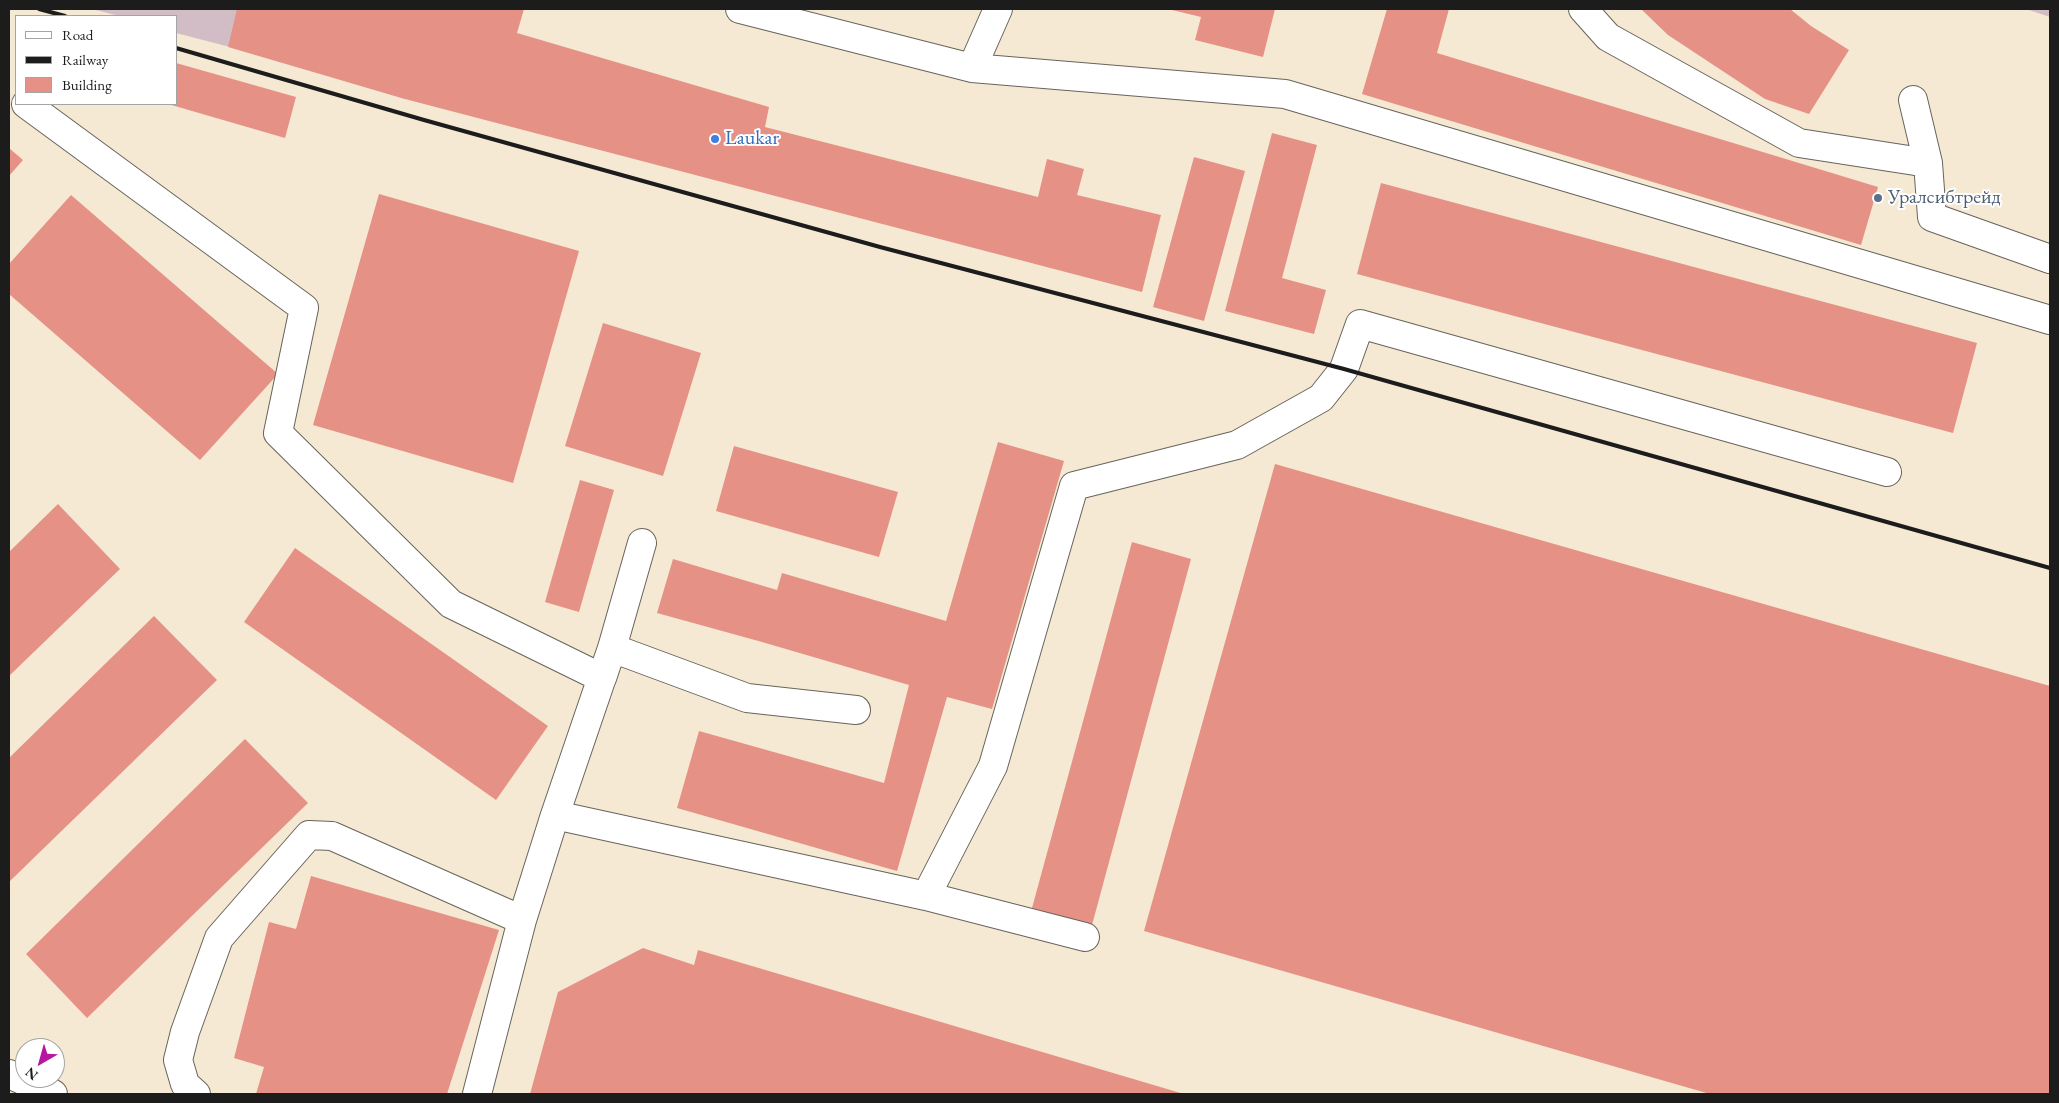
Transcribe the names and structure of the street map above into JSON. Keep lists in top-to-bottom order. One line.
{"places":["Laukar","Уралcибтрейд"],"legend":["Road","Railway","Building"],"north":"bottom left"}
